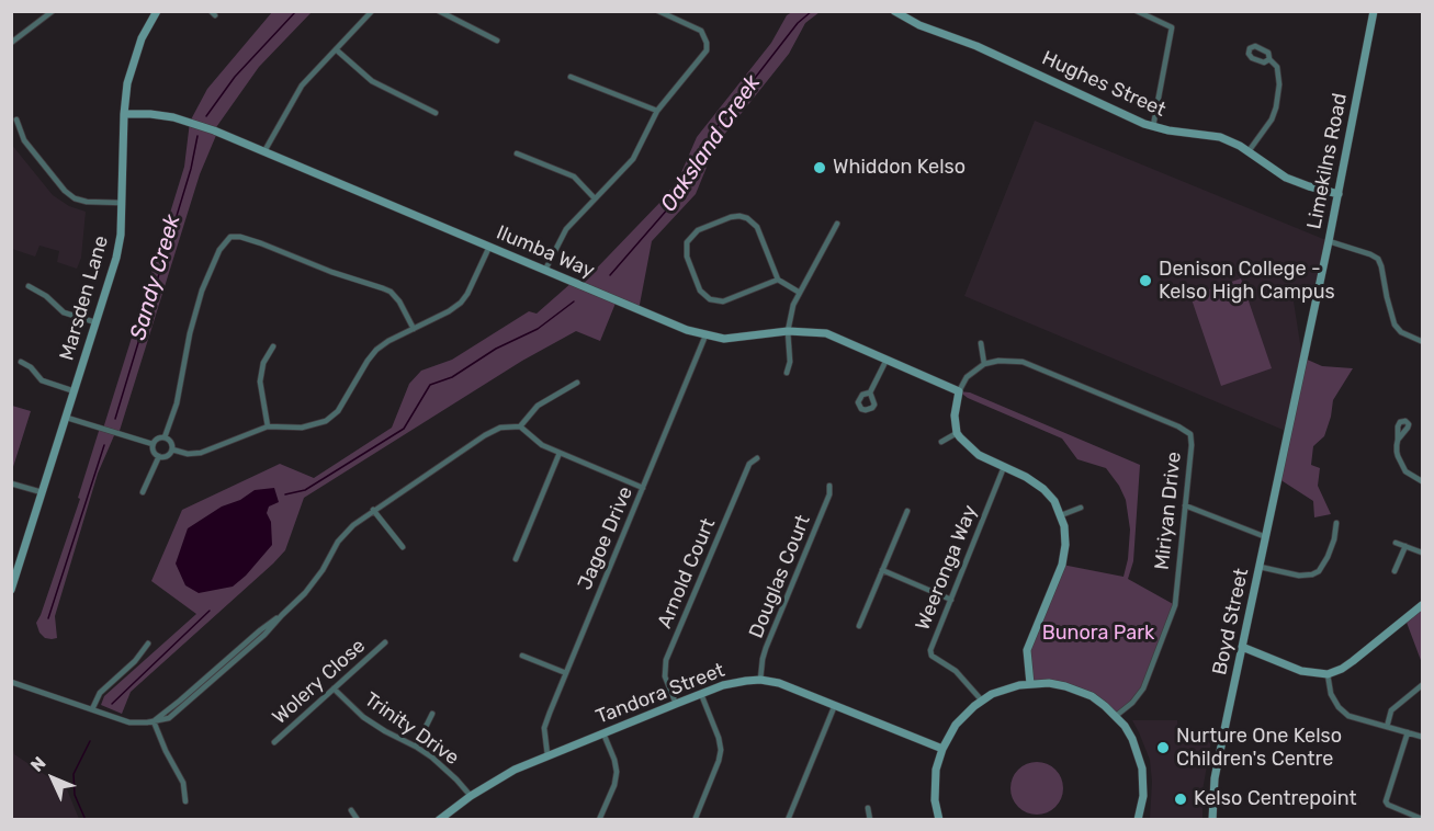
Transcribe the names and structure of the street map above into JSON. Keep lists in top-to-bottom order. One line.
{"streets":{"street":["Hughes Street","Limekilns Road","Ilumba Way","Marsden Lane","Miriyan Drive","Jagoe Drive","Weeronga Way","Arnold Court","Douglas Court","Boyd Street","Wolery Close","Tandora Street","Trinity Drive"]},"crossings":[["Hughes Street","Limekilns Road"],["Limekilns Road","Boyd Street"],["Ilumba Way","Marsden Lane"],["Ilumba Way","Jagoe Drive"],["Jagoe Drive","Tandora Street"],["Arnold Court","Tandora Street"],["Douglas Court","Tandora Street"],["Wolery Close","Trinity Drive"],["Tandora Street","Trinity Drive"]],"water":["Oaksland Creek","Sandy Creek"],"parks":["Bunora Park"],"places":["Whiddon Kelso","Denison College - Kelso High Campus","Nurture One Kelso Children's Centre","Kelso Centrepoint"],"north":"top left"}
